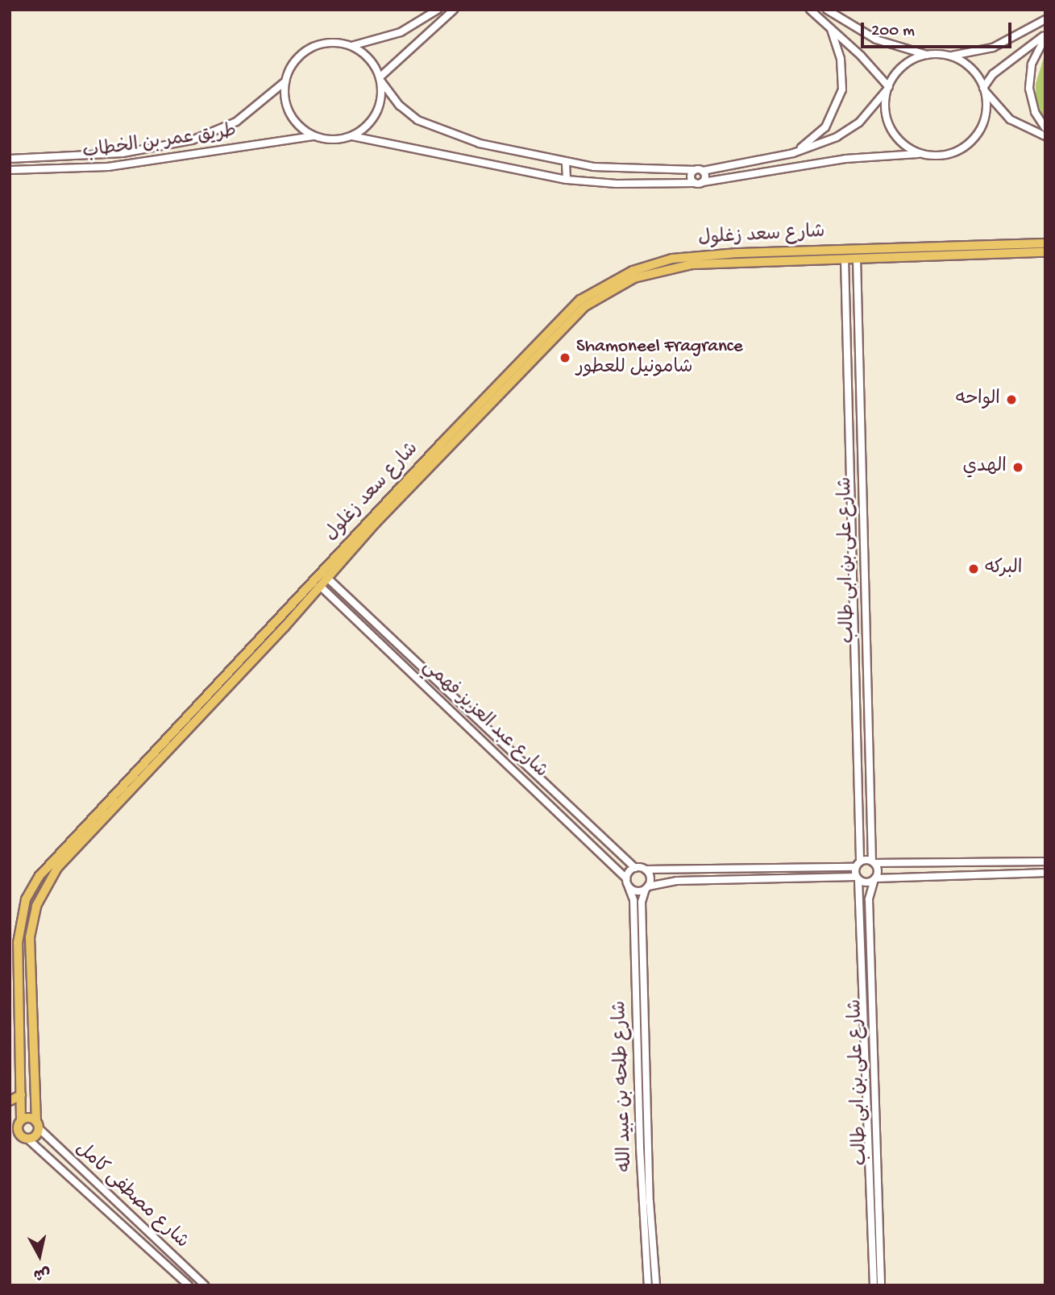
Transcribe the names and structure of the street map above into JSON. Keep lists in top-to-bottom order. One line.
{"streets":{"main road":["شارع سعد زغلول"],"street":["طريق عمر بن الخطاب","شارع على بن ابى طالب","شارع عبد العزيز فهمي","شارع طلحه بن عبيد الله","شارع مصطفى كامل"]},"crossings":[["شارع سعد زغلول","شارع على بن ابى طالب"],["شارع سعد زغلول","شارع عبد العزيز فهمي"],["شارع سعد زغلول","شارع مصطفى كامل"],["شارع عبد العزيز فهمي","شارع طلحه بن عبيد الله"]],"places":["Shamoneel Fragrance شامونيل للعطور","الواحه","الهدي","البركه"],"scale_bar":"200 m","north":"bottom"}
